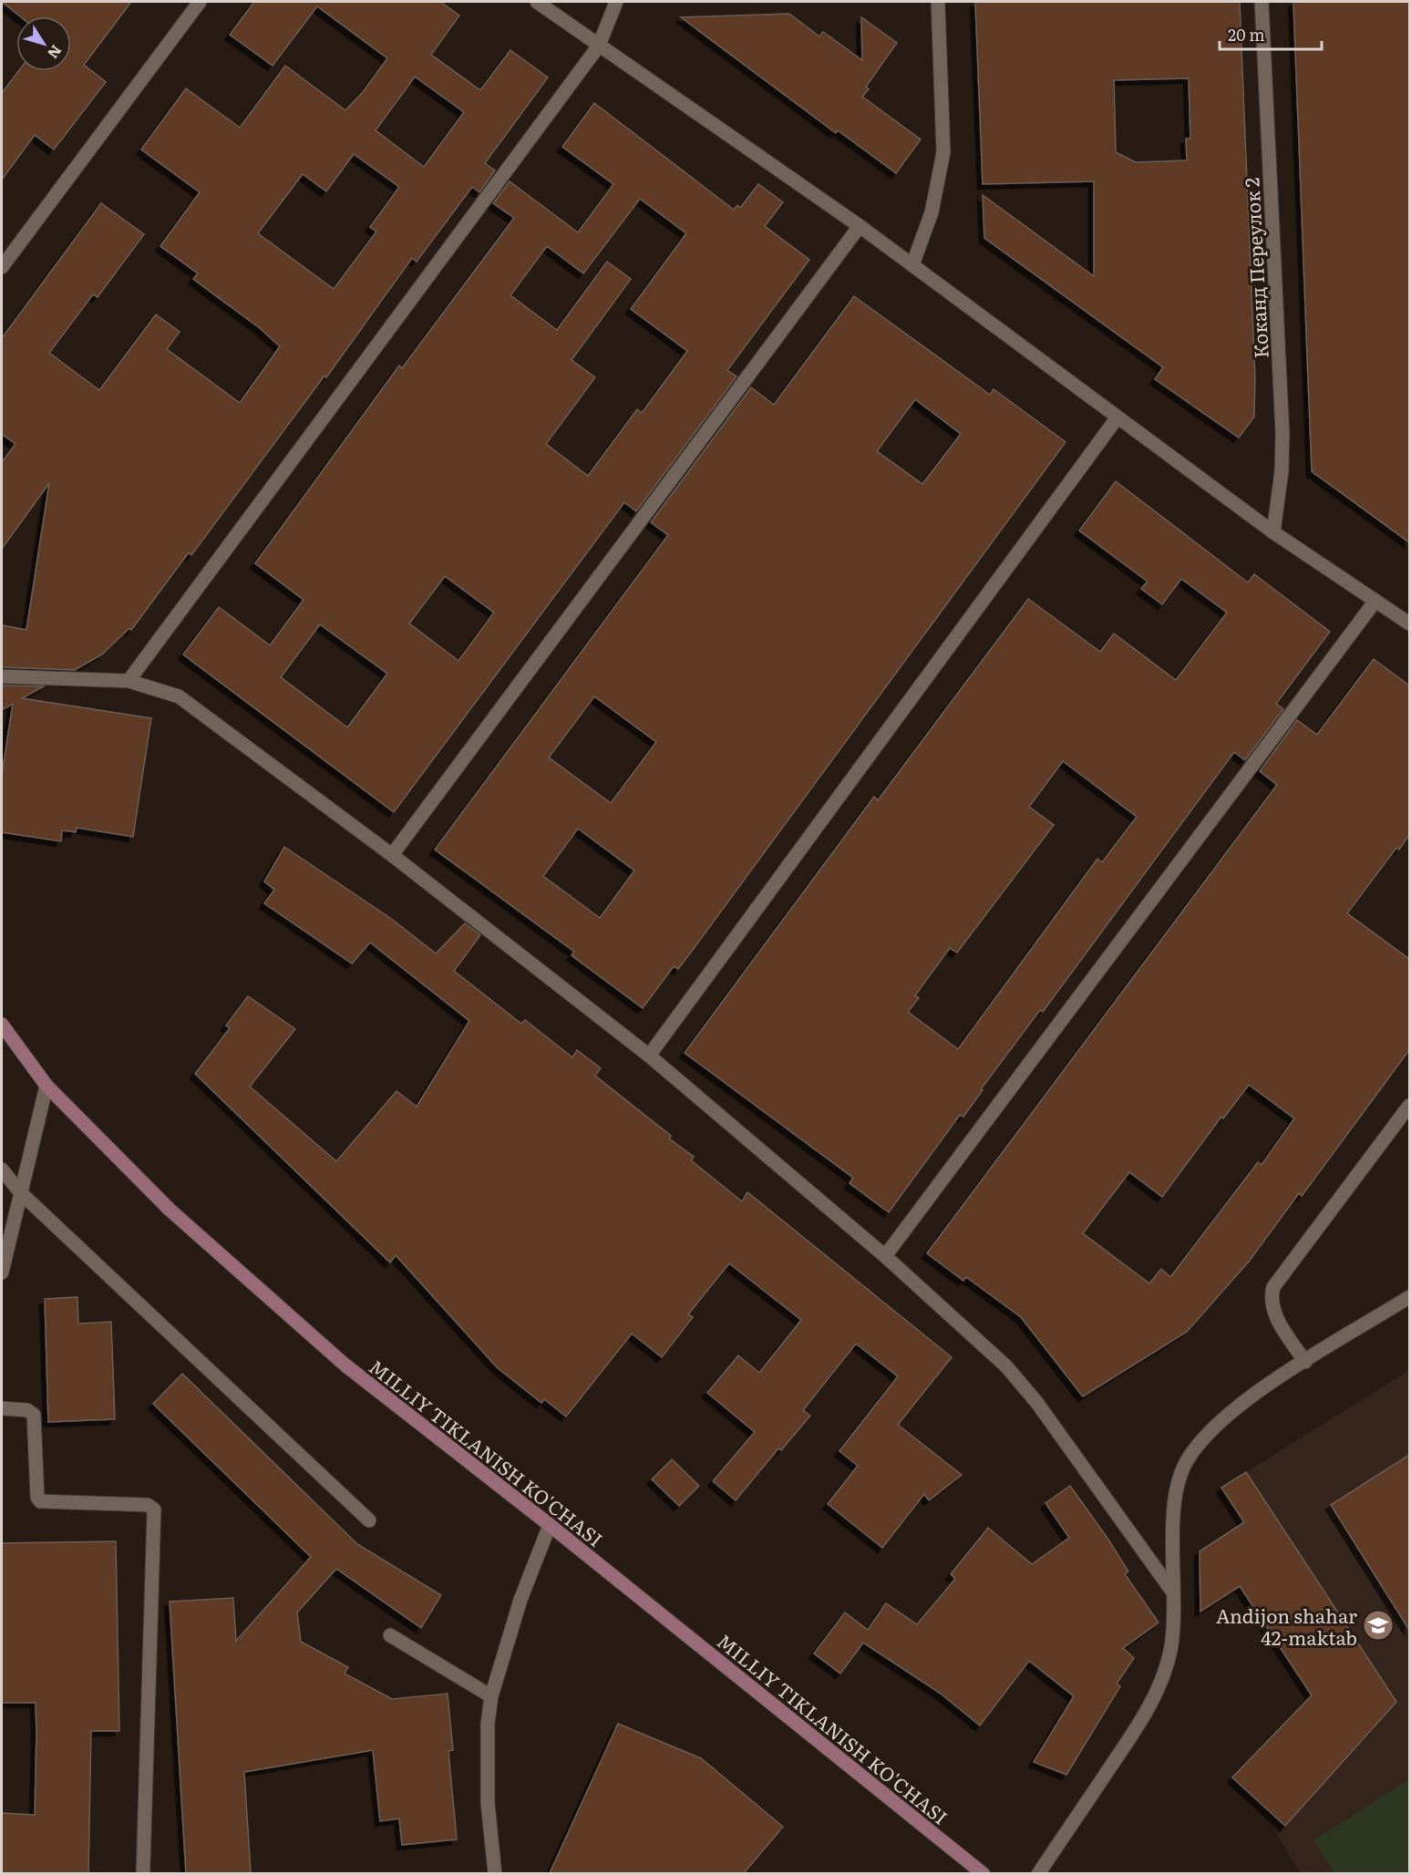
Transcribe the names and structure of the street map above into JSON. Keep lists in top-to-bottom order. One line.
{"streets":{"main road":["MILLIY TIKLANISH KO'CHASI"],"street":["Коканд Πереулок 2"]},"places":{"school or university":["Andijon shahar 42-maktab"]},"scale_bar":"20 m","north":"bottom right"}
